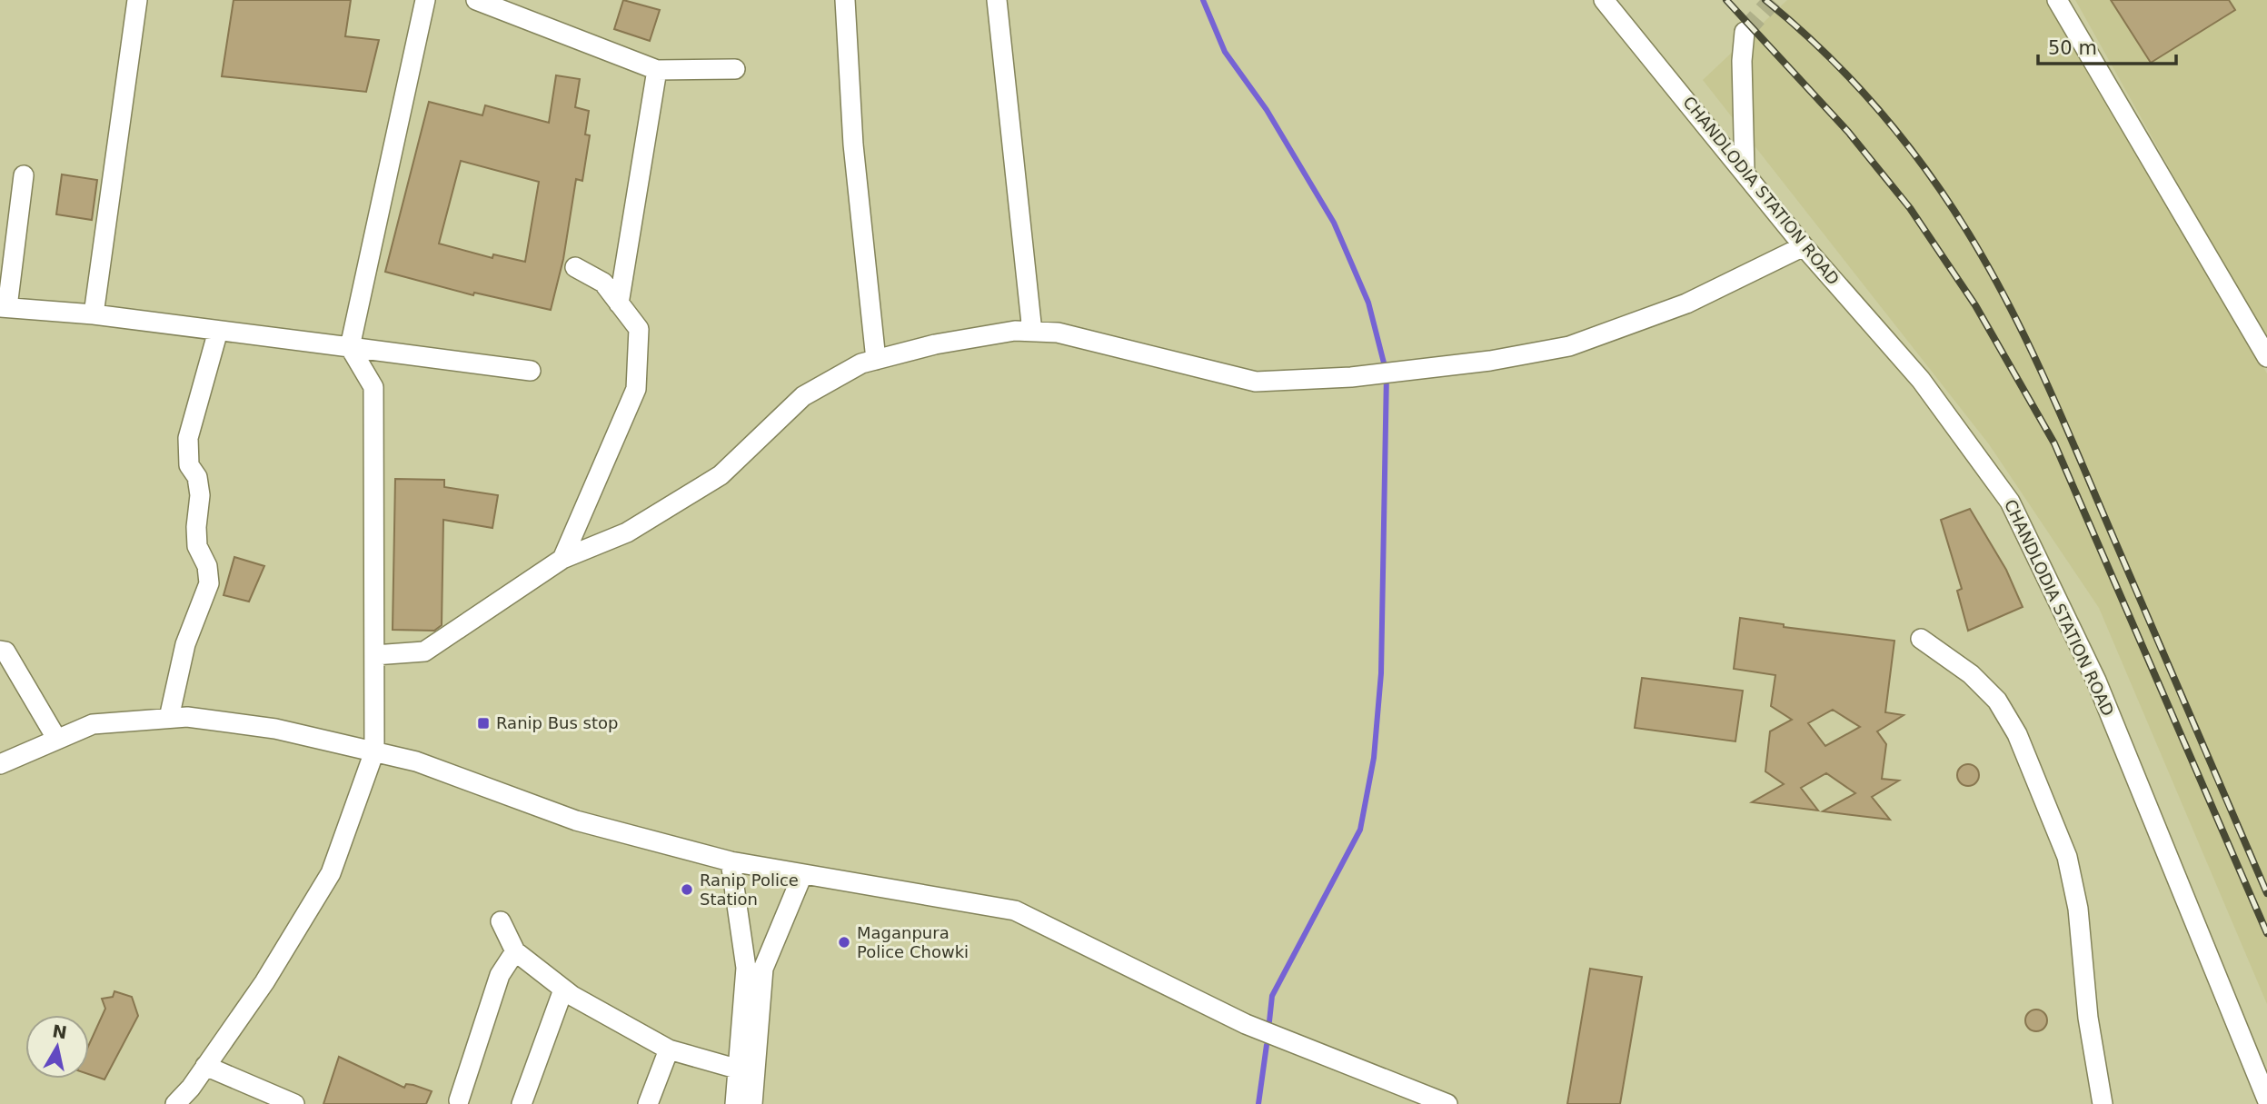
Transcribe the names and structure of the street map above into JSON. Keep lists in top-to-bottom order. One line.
{"streets":{"street":["CHANDLODIA STATION ROAD"]},"places":{"transit":["Ranip Bus stop"],"other":["Ranip Police Station","Maganpura Police Chowki"]},"scale_bar":"50 m","north":"top"}
